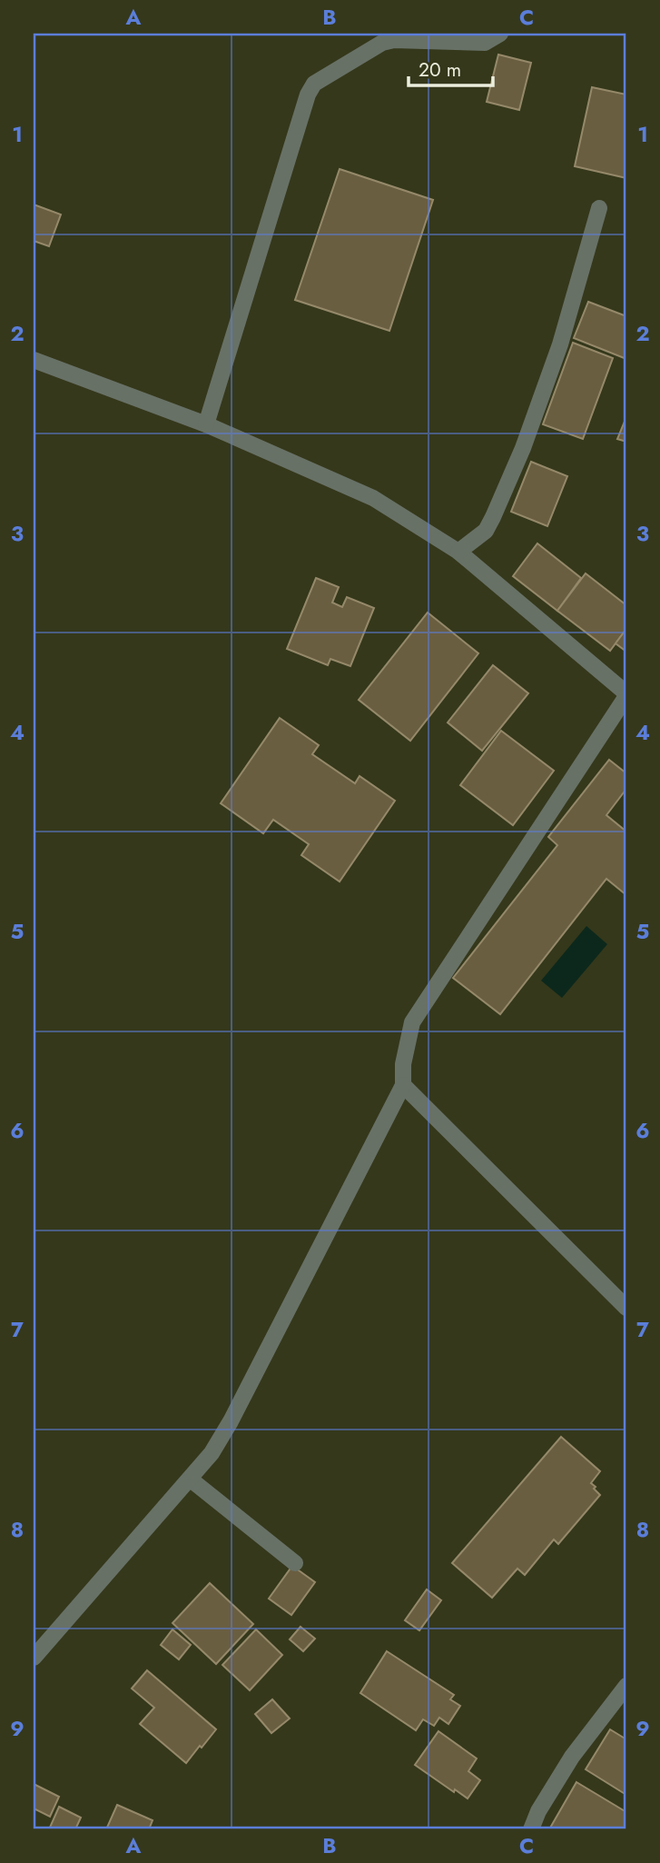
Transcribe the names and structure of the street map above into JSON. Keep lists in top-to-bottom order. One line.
{"scale_bar":"20 m","grid":{"columns":["A","B","C"],"rows":["1","2","3","4","5","6","7","8","9"]}}
